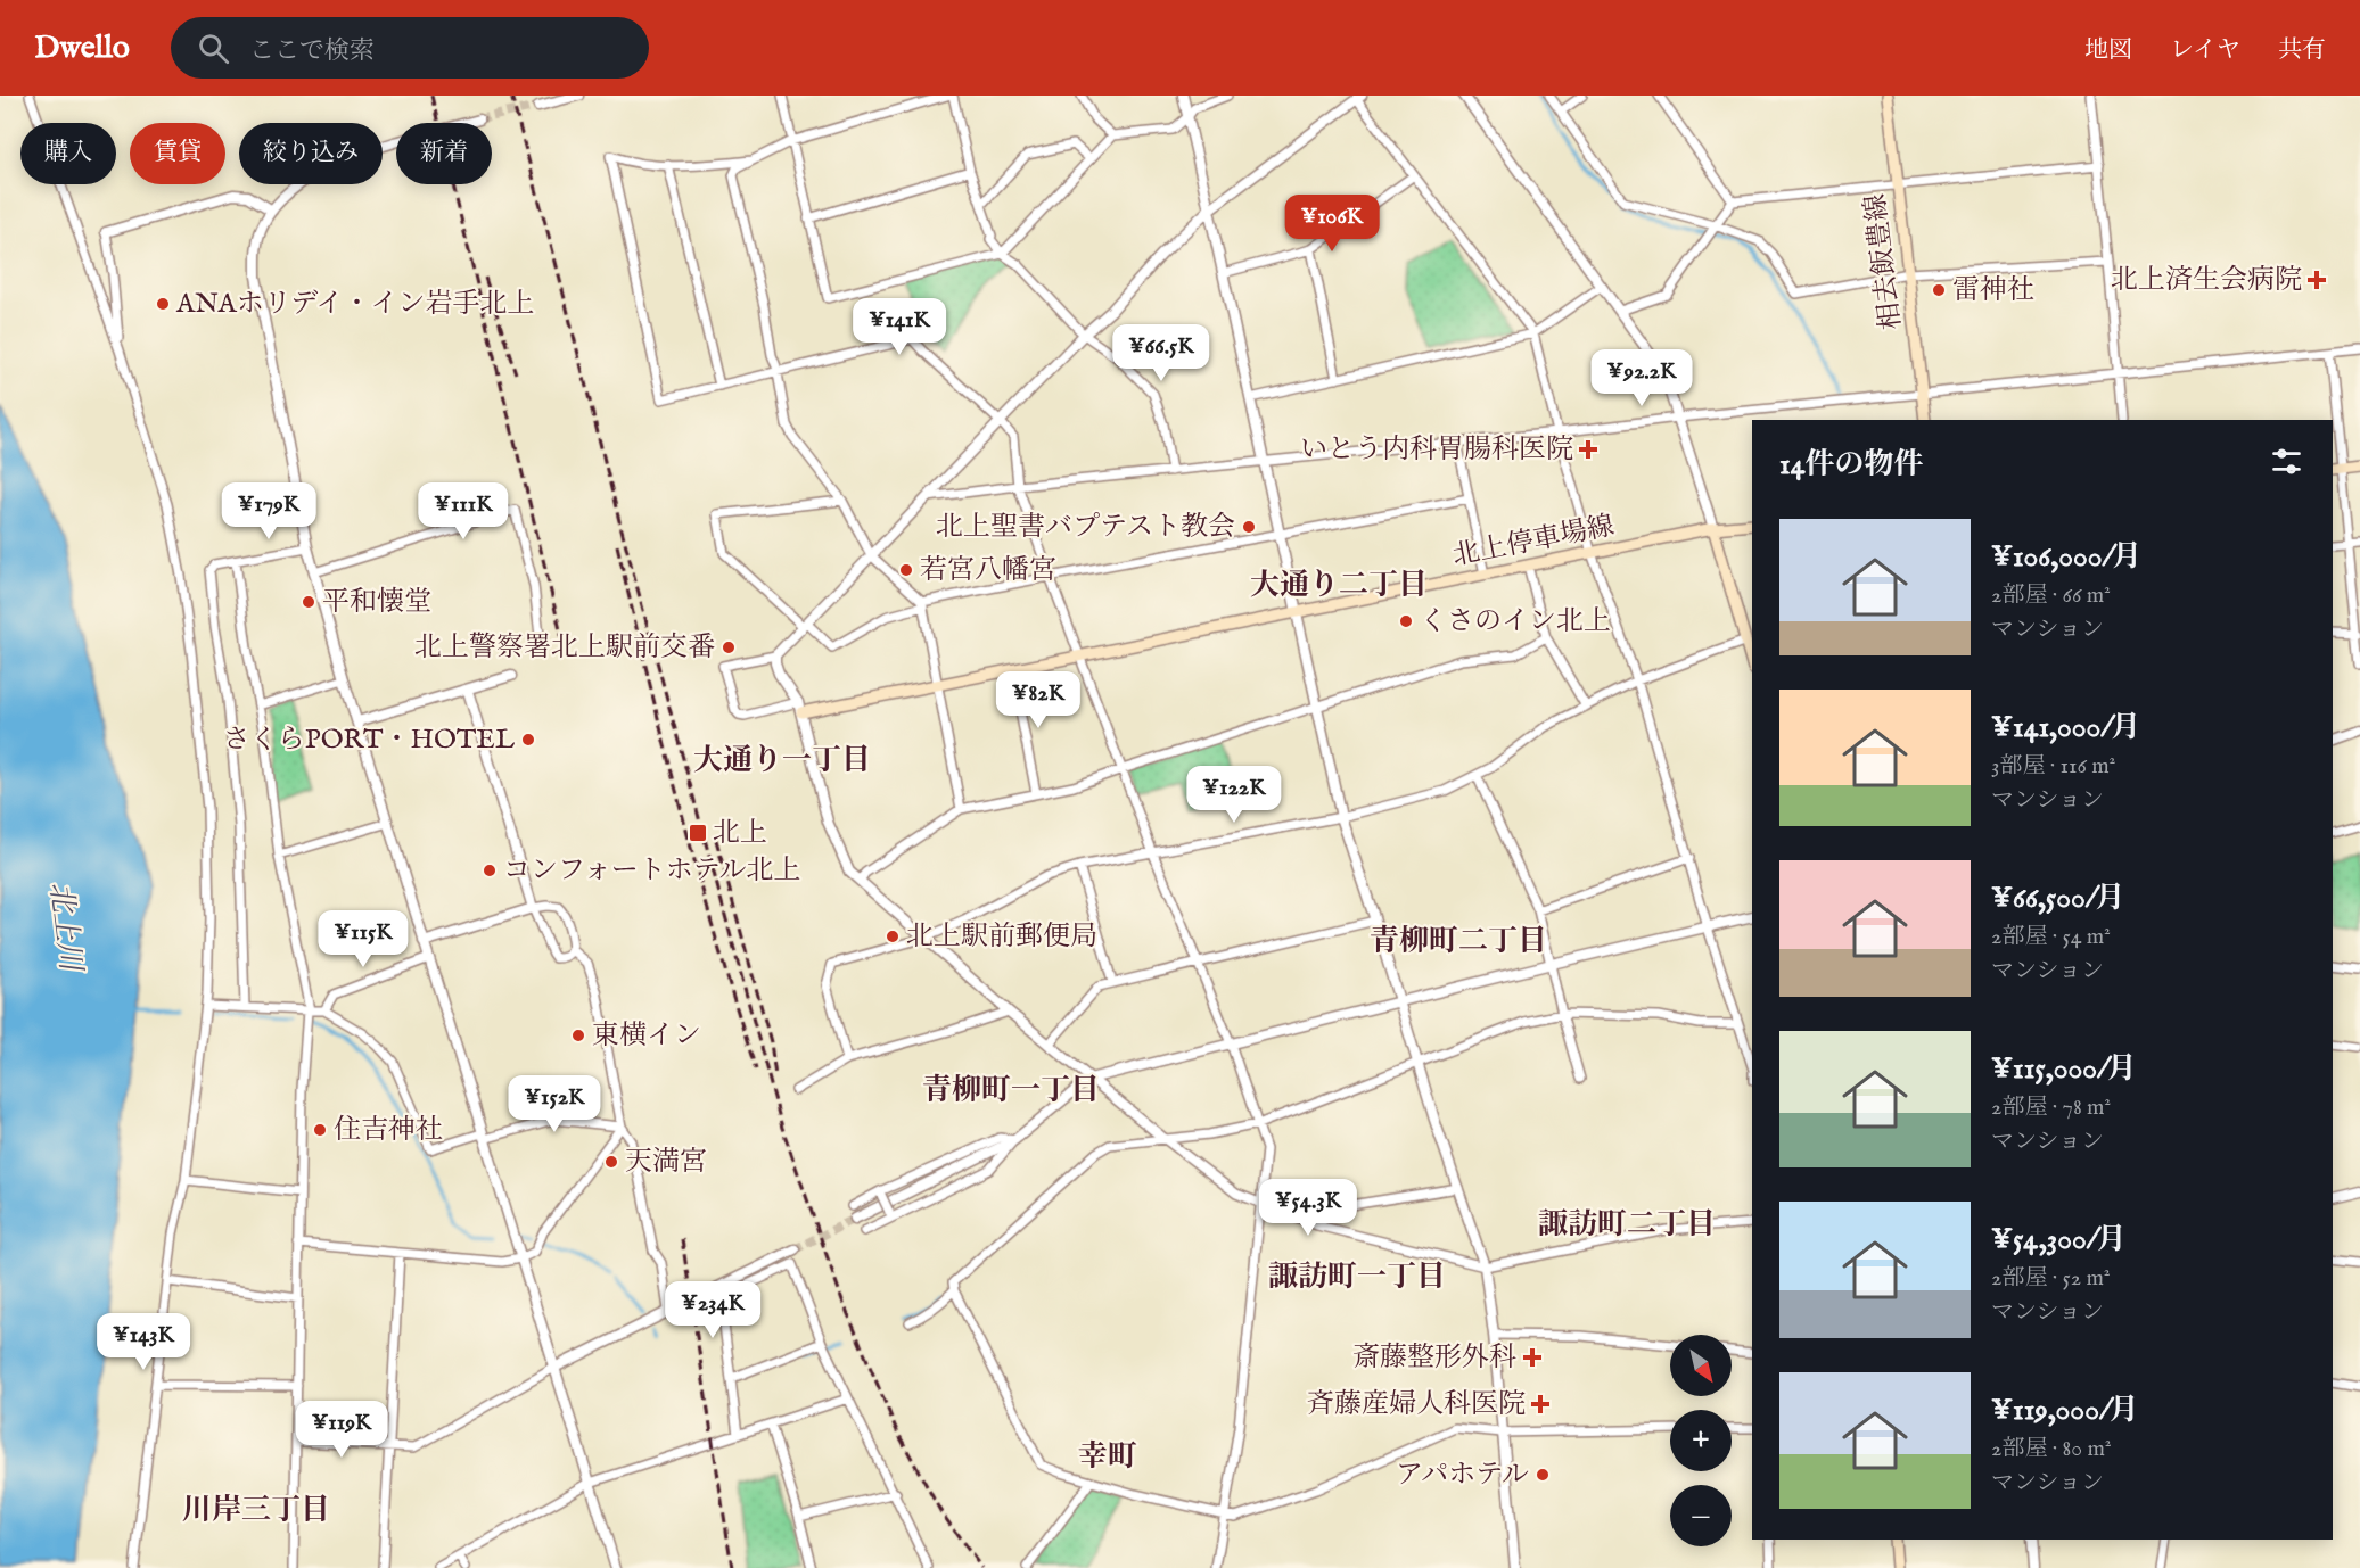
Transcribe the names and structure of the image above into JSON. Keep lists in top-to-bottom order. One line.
{"streets":{"main road":["相去飯豊線","北上停車場線"]},"districts":["大通り二丁目","大通り一丁目","青柳町二丁目","青柳町一丁目","諏訪町二丁目","諏訪町一丁目","幸町","川岸三丁目"],"water":["北上川"],"places":{"health":["北上済生会病院","いとう内科胃腸科医院","斎藤整形外科","斉藤産婦人科医院"],"other":["雷神社","ANAホリデイ・イン岩手北上","北上聖書バプテスト教会","若宮八幡宮","平和懐堂","くさのイン北上","北上警察署北上駅前交番","さくらPORT・HOTEL","コンフォートホテル北上","北上駅前郵便局","東横イン","住吉神社","天満宮","アパホテル"],"transit":["北上"]},"north":"bottom right","page":{"header":"Dwello","search":"ここで検索","nav":["地図","レイヤ","共有"],"chip":["購入","賃貸","絞り込み","新着"],"price":["¥106K","¥141K","¥66.5K","¥92.2K","¥179K","¥111K","¥82K","¥122K","¥115K","¥152K","¥54.3K","¥234K","¥143K","¥119K"],"heading":"14件の物件","list":[{"name":"¥106,000/月","note":"2部屋 · 66 m² · マンション"},{"name":"¥141,000/月","note":"3部屋 · 116 m² · マンション"},{"name":"¥66,500/月","note":"2部屋 · 54 m² · マンション"},{"name":"¥115,000/月","note":"2部屋 · 78 m² · マンション"},{"name":"¥54,300/月","note":"2部屋 · 52 m² · マンション"},{"name":"¥119,000/月","note":"2部屋 · 80 m² · マンション"}],"map_buttons":["+","−"]}}
